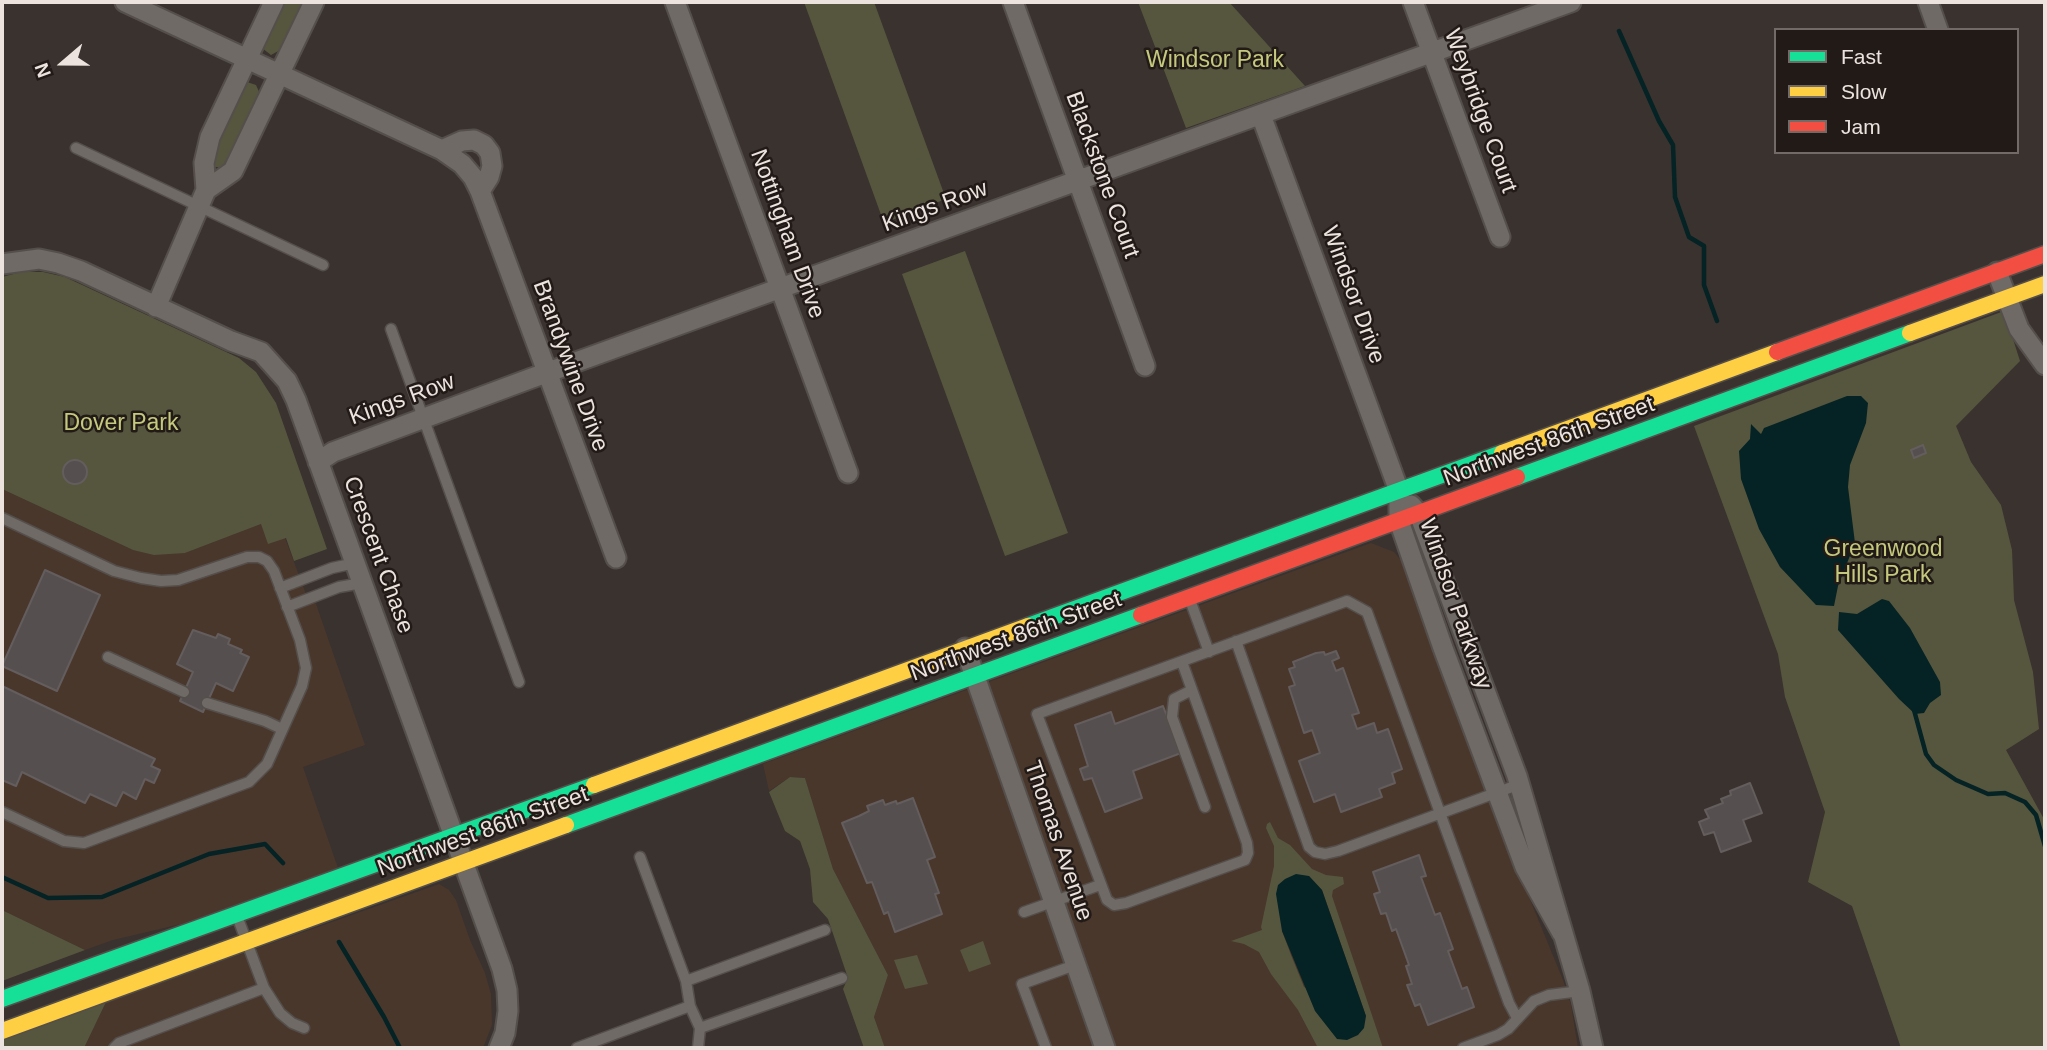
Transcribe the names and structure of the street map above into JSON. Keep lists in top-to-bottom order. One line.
{"streets":{"main road":["Northwest 86th Street"],"street":["Weybridge Court","Blackstone Court","Kings Row","Nottingham Drive","Windsor Drive","Brandywine Drive","Crescent Chase","Windsor Parkway","Thomas Avenue"]},"crossings":[["Weybridge Court","Kings Row"],["Blackstone Court","Kings Row"],["Kings Row","Nottingham Drive"],["Kings Row","Windsor Drive"],["Kings Row","Brandywine Drive"],["Kings Row","Crescent Chase"],["Windsor Drive","Northwest 86th Street"],["Windsor Drive","Windsor Parkway"],["Northwest 86th Street","Crescent Chase"],["Northwest 86th Street","Windsor Parkway"],["Northwest 86th Street","Thomas Avenue"]],"parks":["Windsor Park","Dover Park","Greenwood Hills Park"],"legend":["Fast","Slow","Jam"],"north":"left"}
